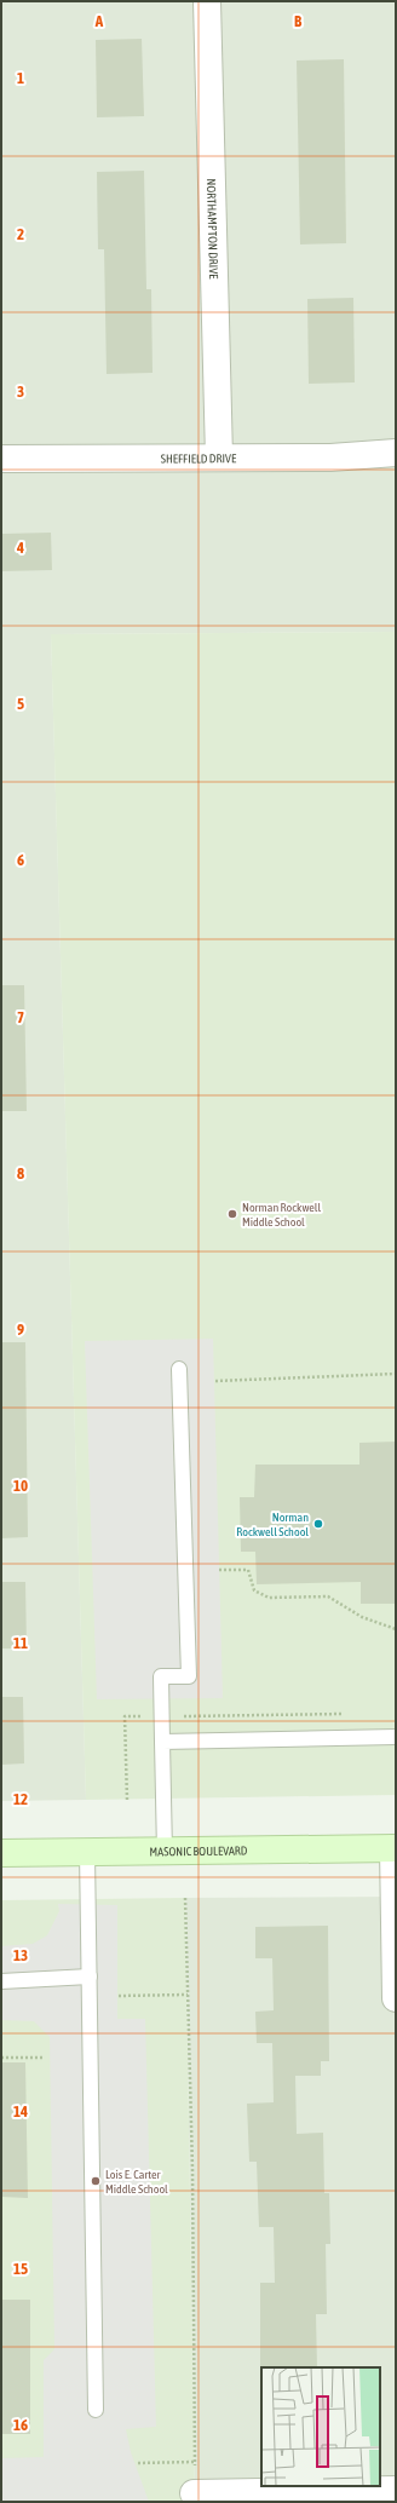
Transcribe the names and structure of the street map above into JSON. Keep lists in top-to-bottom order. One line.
{"streets":{"street":["NORTHAMPTON DRIVE","SHEFFIELD DRIVE","MASONIC BOULEVARD"]},"crossings":[["NORTHAMPTON DRIVE","SHEFFIELD DRIVE"]],"places":["Norman Rockwell Middle School","Norman Rockwell School","Lois E. Carter Middle School"],"grid":{"columns":["A","B"],"rows":["1","2","3","4","5","6","7","8","9","10","11","12","13","14","15","16"]}}
